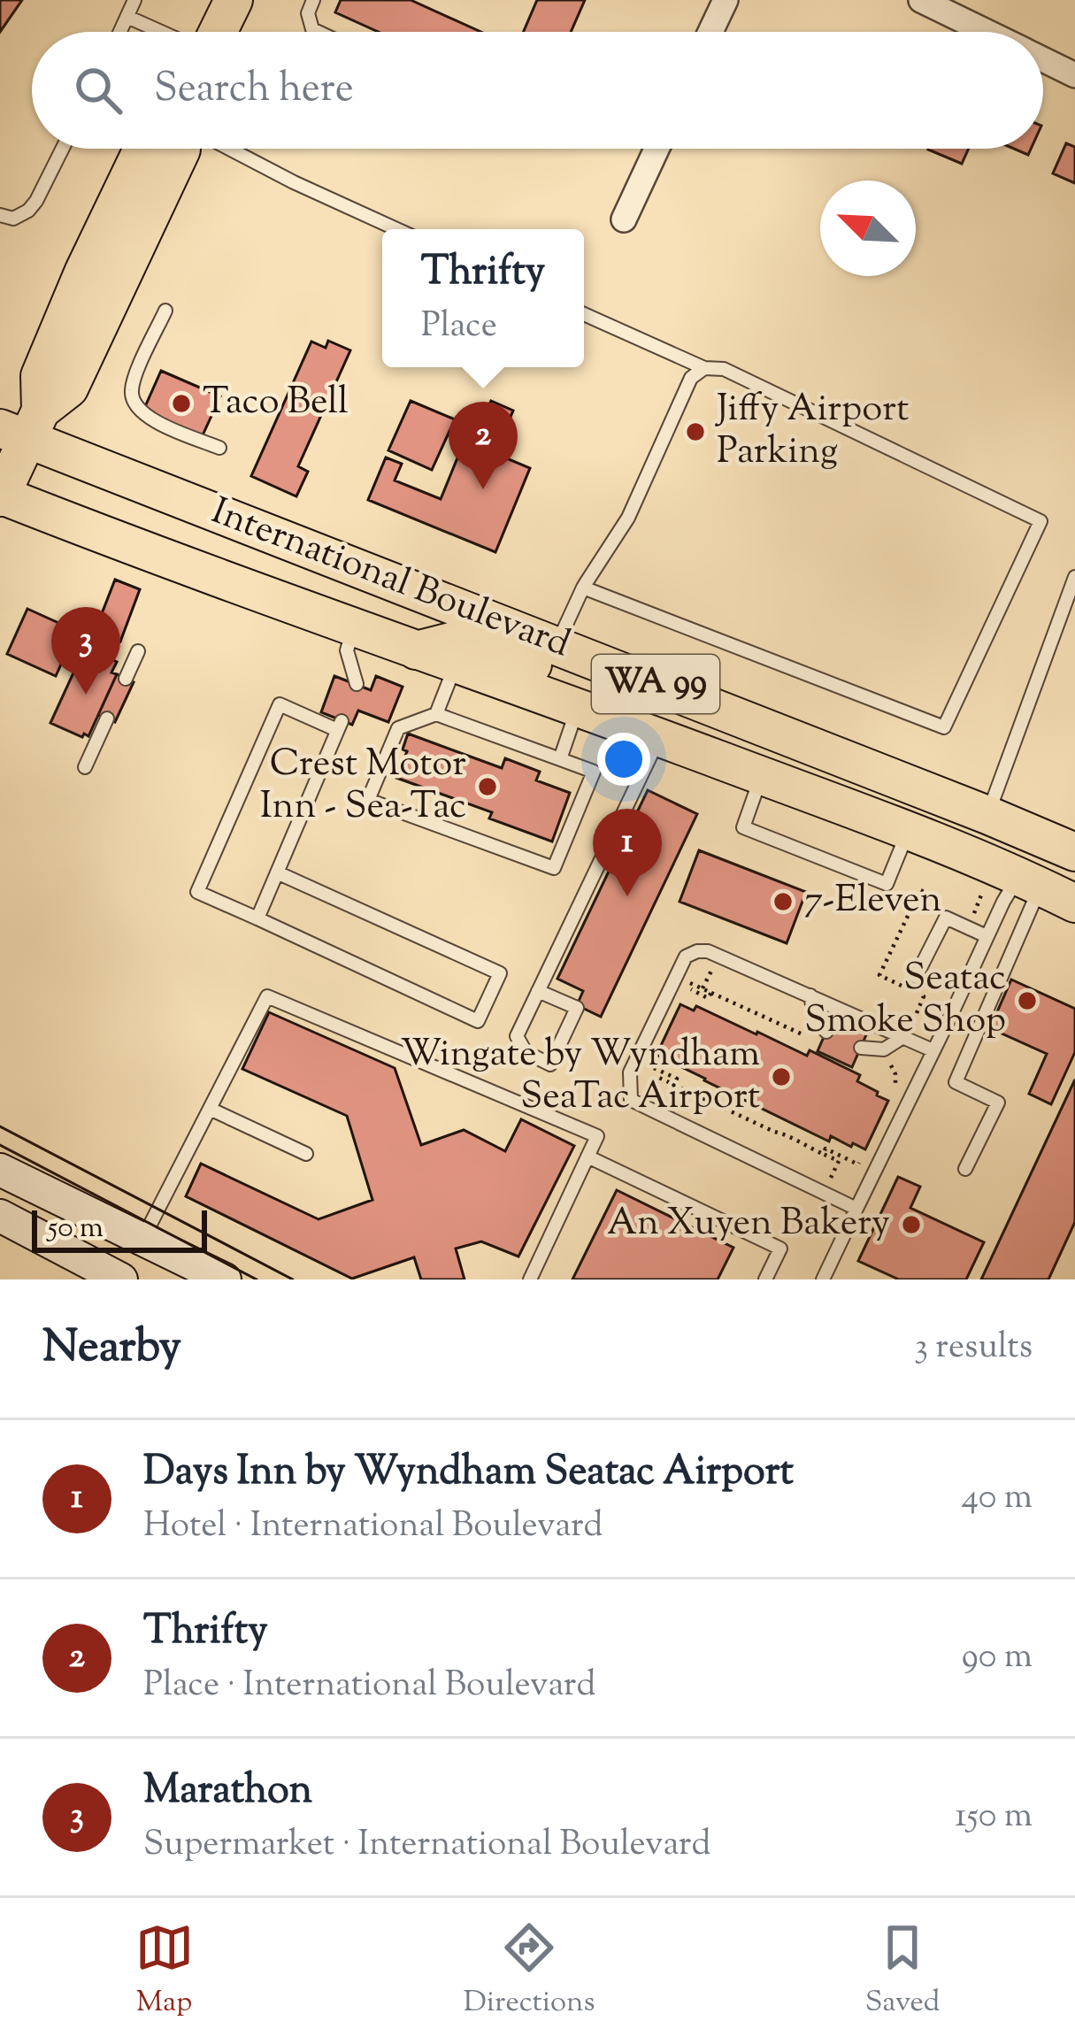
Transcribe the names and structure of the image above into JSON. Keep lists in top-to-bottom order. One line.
{"streets":{"main road":["International Boulevard","WA 99"]},"places":["Taco Bell","Jiffy Airport Parking","Crest Motor Inn - Sea-Tac","7-Eleven","Seatac Smoke Shop","Wingate by Wyndham SeaTac Airport","An Xuyen Bakery"],"scale_bar":"50 m","north":"top left","page":{"search":"Search here","popup":["Thrifty","Place"],"pins":["2","3","1"],"scale":"50 m","heading":["Nearby","3 results"],"list":[{"mark":"1","name":"Days Inn by Wyndham Seatac Airport","note":"Hotel · International Boulevard","value":"40 m"},{"mark":"2","name":"Thrifty","note":"Place · International Boulevard","value":"90 m"},{"mark":"3","name":"Marathon","note":"Supermarket · International Boulevard","value":"150 m"}],"nav":["Map","Directions","Saved"]}}
